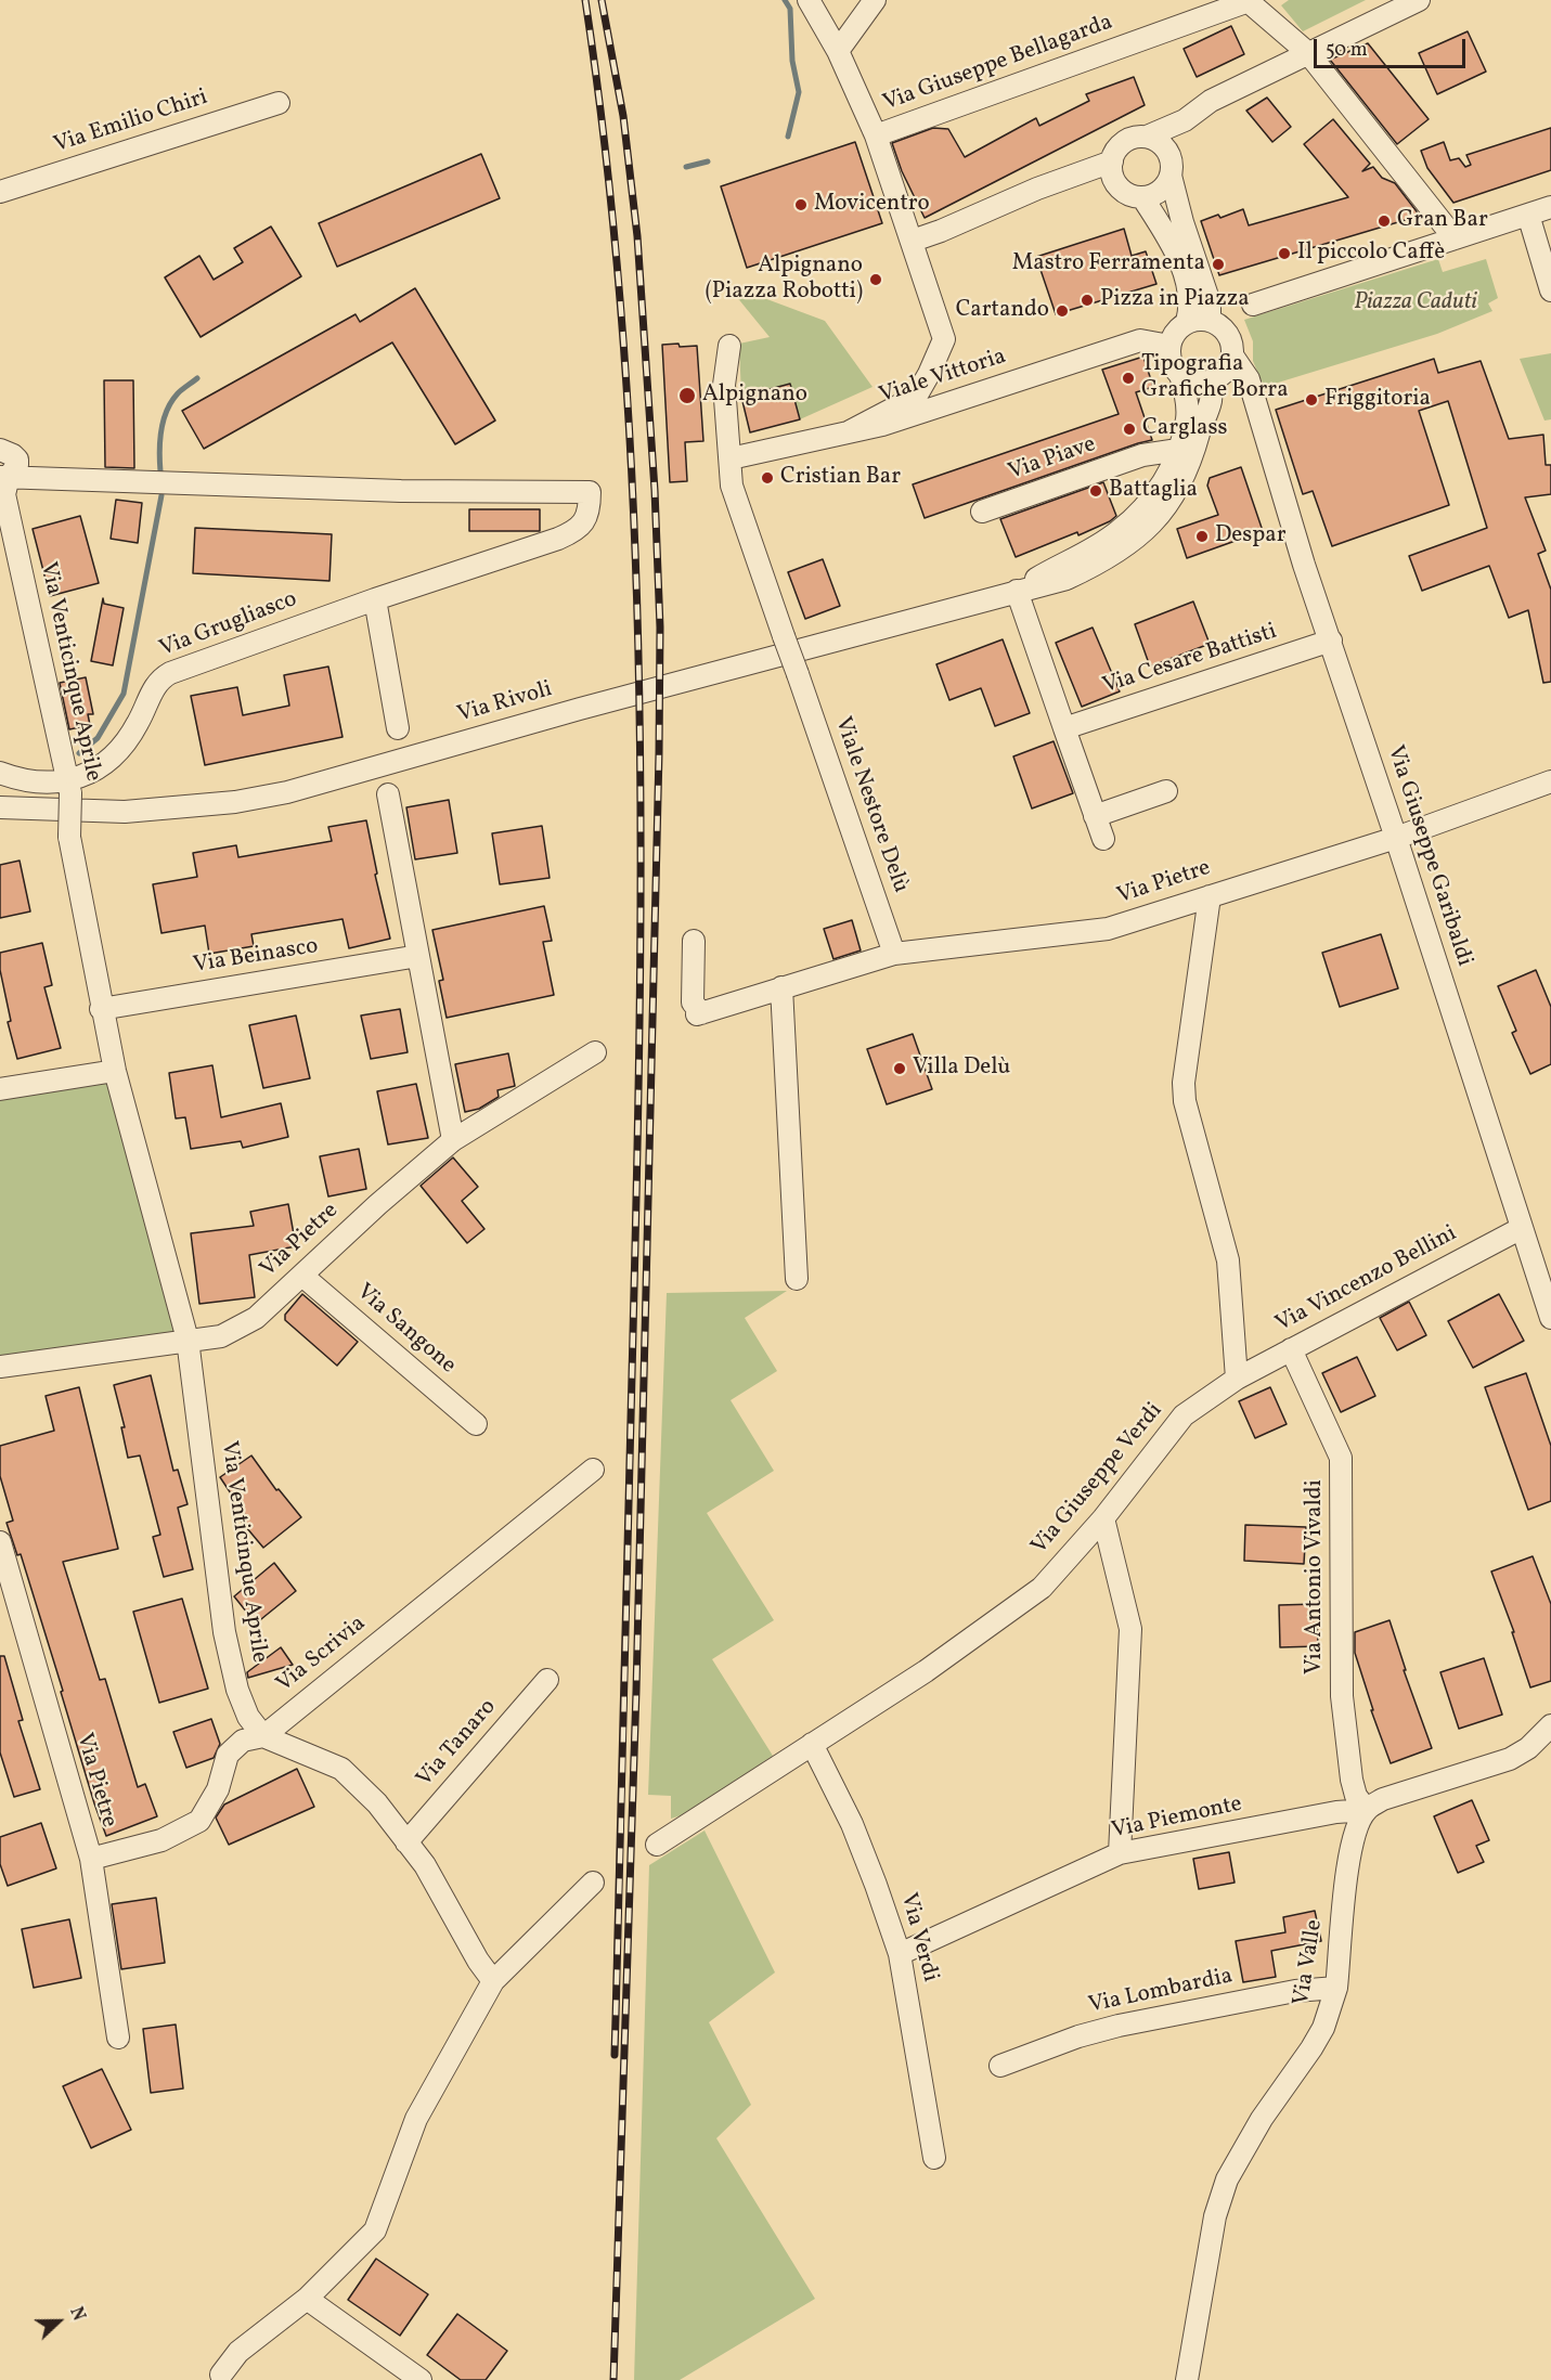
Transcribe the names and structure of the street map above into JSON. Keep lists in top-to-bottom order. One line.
{"streets":{"street":["Via Giuseppe Bellagarda","Via Emilio Chiri","Viale Vittoria","Via Piave","Via Grugliasco","Via Cesare Battisti","Via Venticinque Aprile","Via Rivoli","Viale Nestore Delù","Via Giuseppe Garibaldi","Via Pietre","Via Beinasco","Via Vincenzo Bellini","Via Sangone","Via Giuseppe Verdi","Via Antonio Vivaldi","Via Scrivia","Via Tanaro","Via Piemonte","Via Verdi","Via Valle","Via Lombardia"]},"crossings":[["Viale Vittoria","Via Rivoli"],["Viale Vittoria","Viale Nestore Delù"],["Viale Vittoria","Via Giuseppe Garibaldi"],["Via Piave","Via Rivoli"],["Via Grugliasco","Via Venticinque Aprile"],["Via Cesare Battisti","Via Giuseppe Garibaldi"],["Via Venticinque Aprile","Via Pietre"],["Via Venticinque Aprile","Via Beinasco"],["Via Venticinque Aprile","Via Scrivia"],["Via Rivoli","Via Giuseppe Garibaldi"],["Viale Nestore Delù","Via Pietre"],["Via Giuseppe Garibaldi","Via Pietre"],["Via Giuseppe Garibaldi","Via Vincenzo Bellini"],["Via Pietre","Via Sangone"],["Via Pietre","Via Scrivia"],["Via Vincenzo Bellini","Via Giuseppe Verdi"],["Via Vincenzo Bellini","Via Antonio Vivaldi"],["Via Giuseppe Verdi","Via Verdi"],["Via Antonio Vivaldi","Via Piemonte"],["Via Antonio Vivaldi","Via Valle"],["Via Piemonte","Via Verdi"],["Via Piemonte","Via Valle"],["Via Valle","Via Lombardia"]],"parks":["Piazza Caduti"],"places":["Movicentro","Gran Bar","Il piccolo Caffè","Mastro Ferramenta","Alpignano (Piazza Robotti)","Pizza in Piazza","Cartando","Tipografia Grafiche Borra","Alpignano","Friggitoria","Carglass","Cristian Bar","Battaglia","Despar","Villa Delù"],"scale_bar":"50 m","north":"right"}
